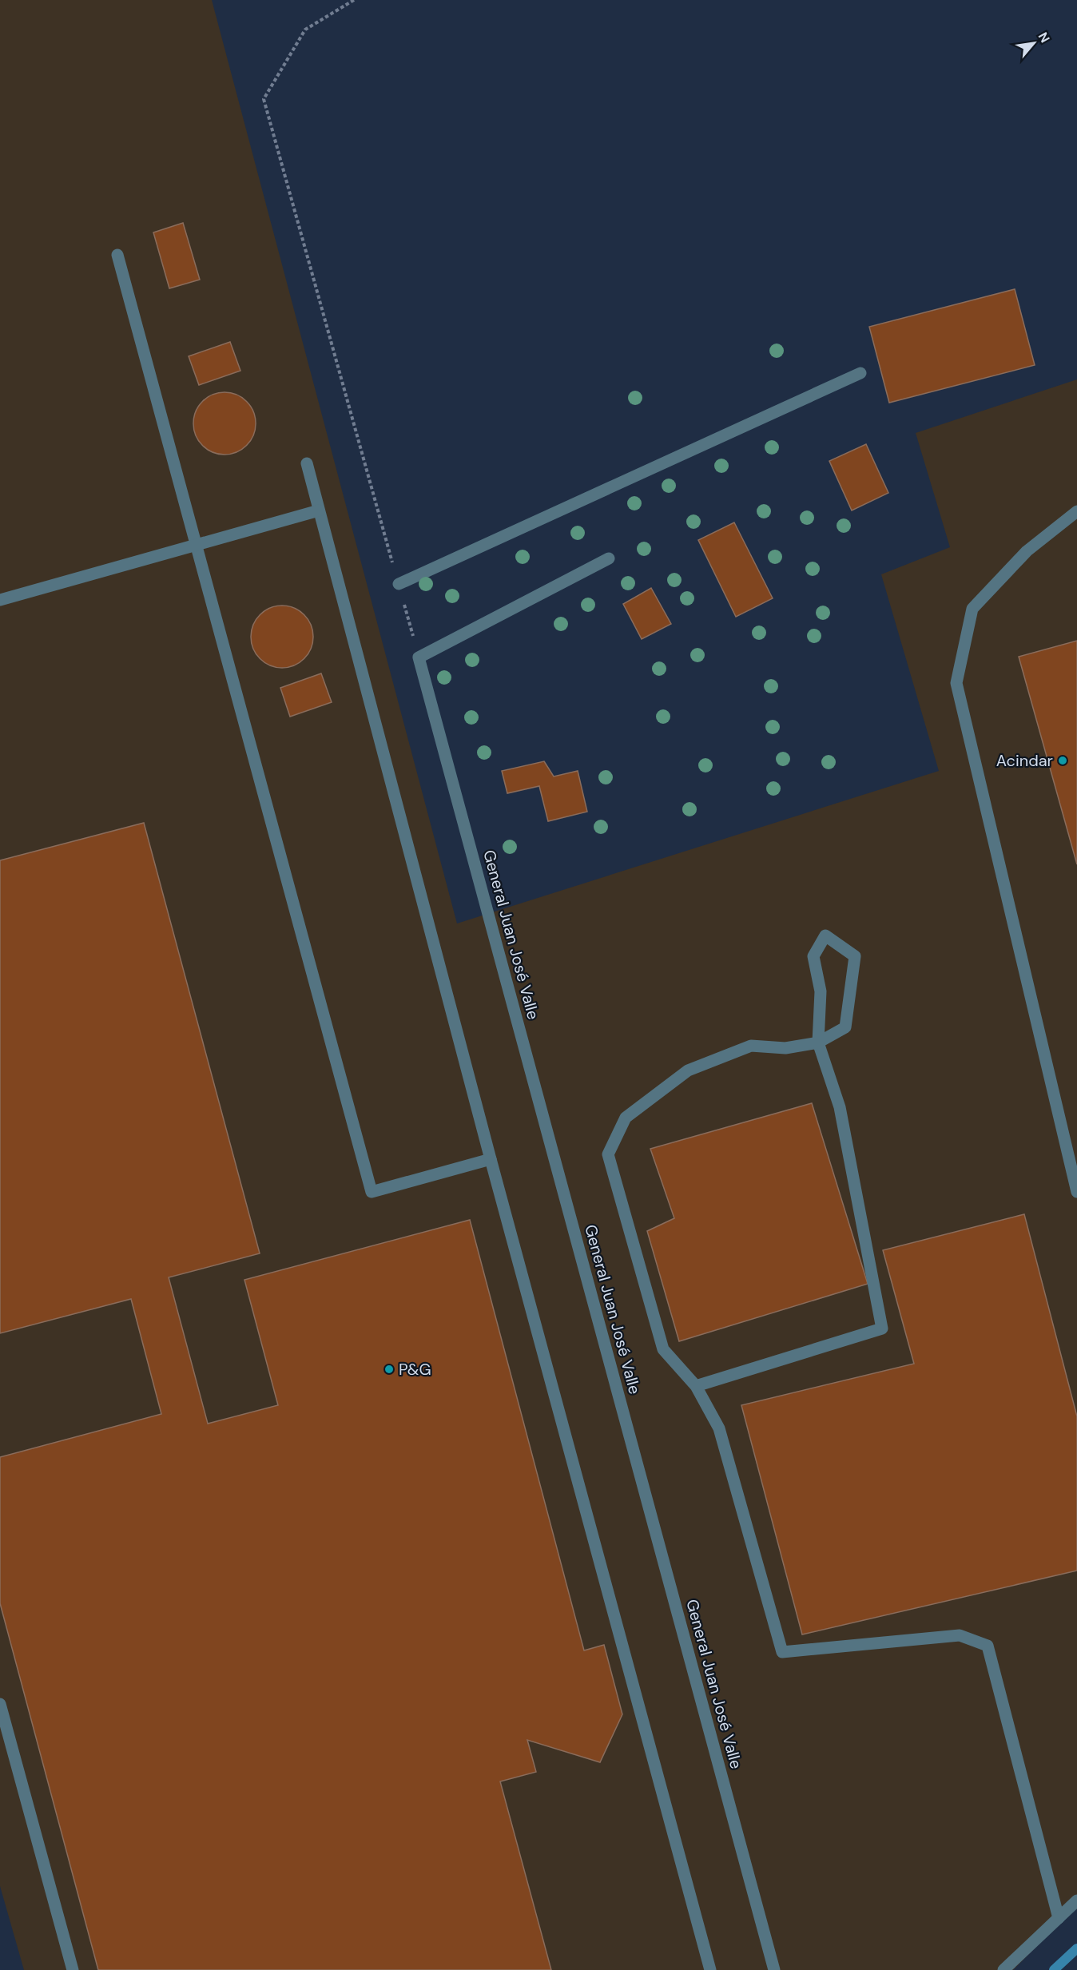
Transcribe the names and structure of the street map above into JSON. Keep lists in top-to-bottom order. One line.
{"streets":{"street":["General Juan José Valle"]},"places":["Acindar","P&G"],"north":"top right"}
